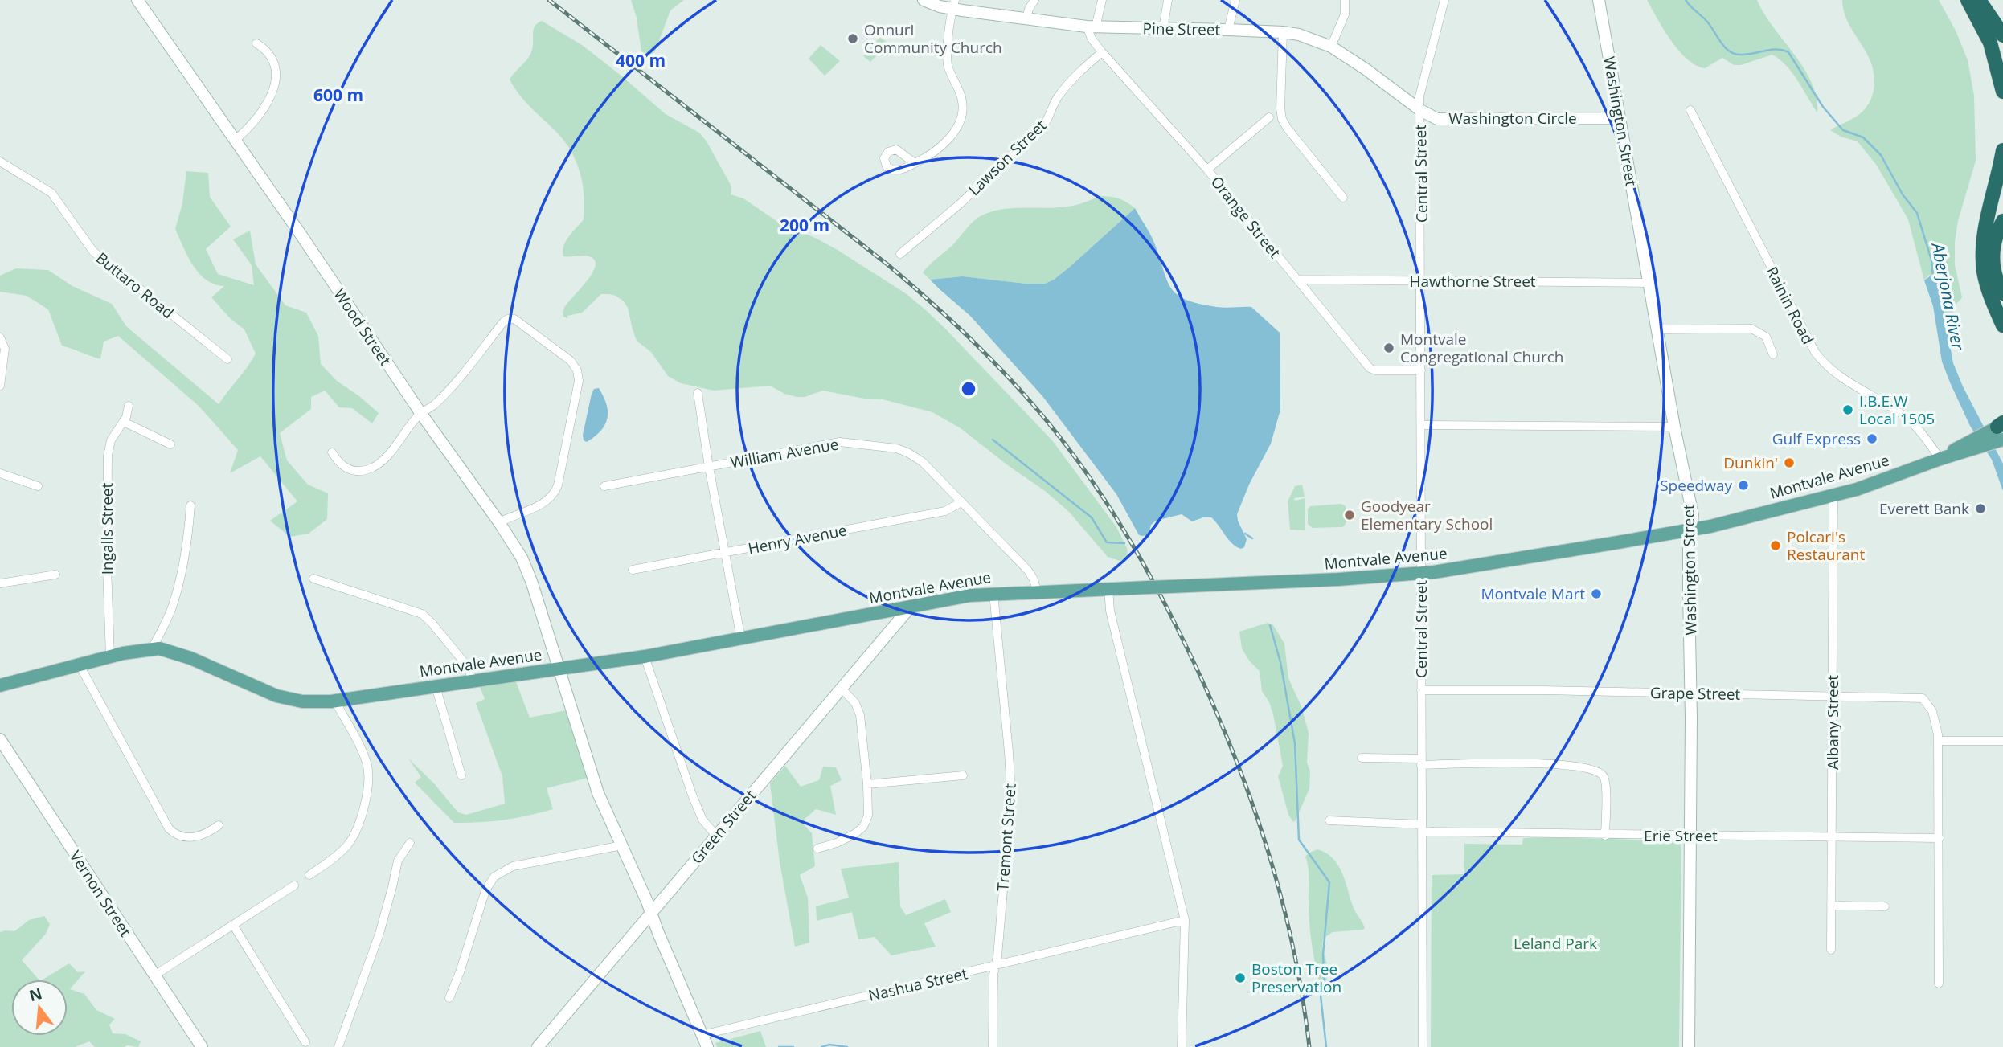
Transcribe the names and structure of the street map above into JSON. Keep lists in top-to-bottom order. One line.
{"streets":{"main road":["Montvale Avenue"],"street":["Pine Street","Washington Circle","Washington Street","Lawson Street","Central Street","Orange Street","Hawthorne Street","Buttaro Road","Rainin Road","Wood Street","William Avenue","Ingalls Street","Henry Avenue","Grape Street","Albany Street","Green Street","Erie Street","Tremont Street","Vernon Street","Nashua Street"]},"crossings":[["Pine Street","Washington Circle"],["Pine Street","Central Street"],["Pine Street","Orange Street"],["Washington Circle","Washington Street"],["Washington Circle","Central Street"],["Washington Street","Hawthorne Street"],["Washington Street","Montvale Avenue"],["Washington Street","Grape Street"],["Washington Street","Erie Street"],["Lawson Street","Orange Street"],["Central Street","Orange Street"],["Central Street","Hawthorne Street"],["Central Street","Montvale Avenue"],["Central Street","Grape Street"],["Central Street","Erie Street"],["Orange Street","Hawthorne Street"],["Rainin Road","Montvale Avenue"],["Wood Street","Montvale Avenue"],["William Avenue","Montvale Avenue"],["William Avenue","Henry Avenue"],["Montvale Avenue","Ingalls Street"],["Montvale Avenue","Albany Street"],["Montvale Avenue","Green Street"],["Montvale Avenue","Tremont Street"],["Grape Street","Albany Street"],["Albany Street","Erie Street"],["Tremont Street","Nashua Street"]],"water":["Aberjona River"],"parks":["Leland Park"],"places":["Onnuri Community Church","Montvale Congregational Church","I.B.E.W Local 1505","Gulf Express","Dunkin'","Speedway","Everett Bank","Goodyear Elementary School","Polcari's Restaurant","Montvale Mart","Boston Tree Preservation"],"north":"top","rings":["400 m","600 m","200 m"]}
